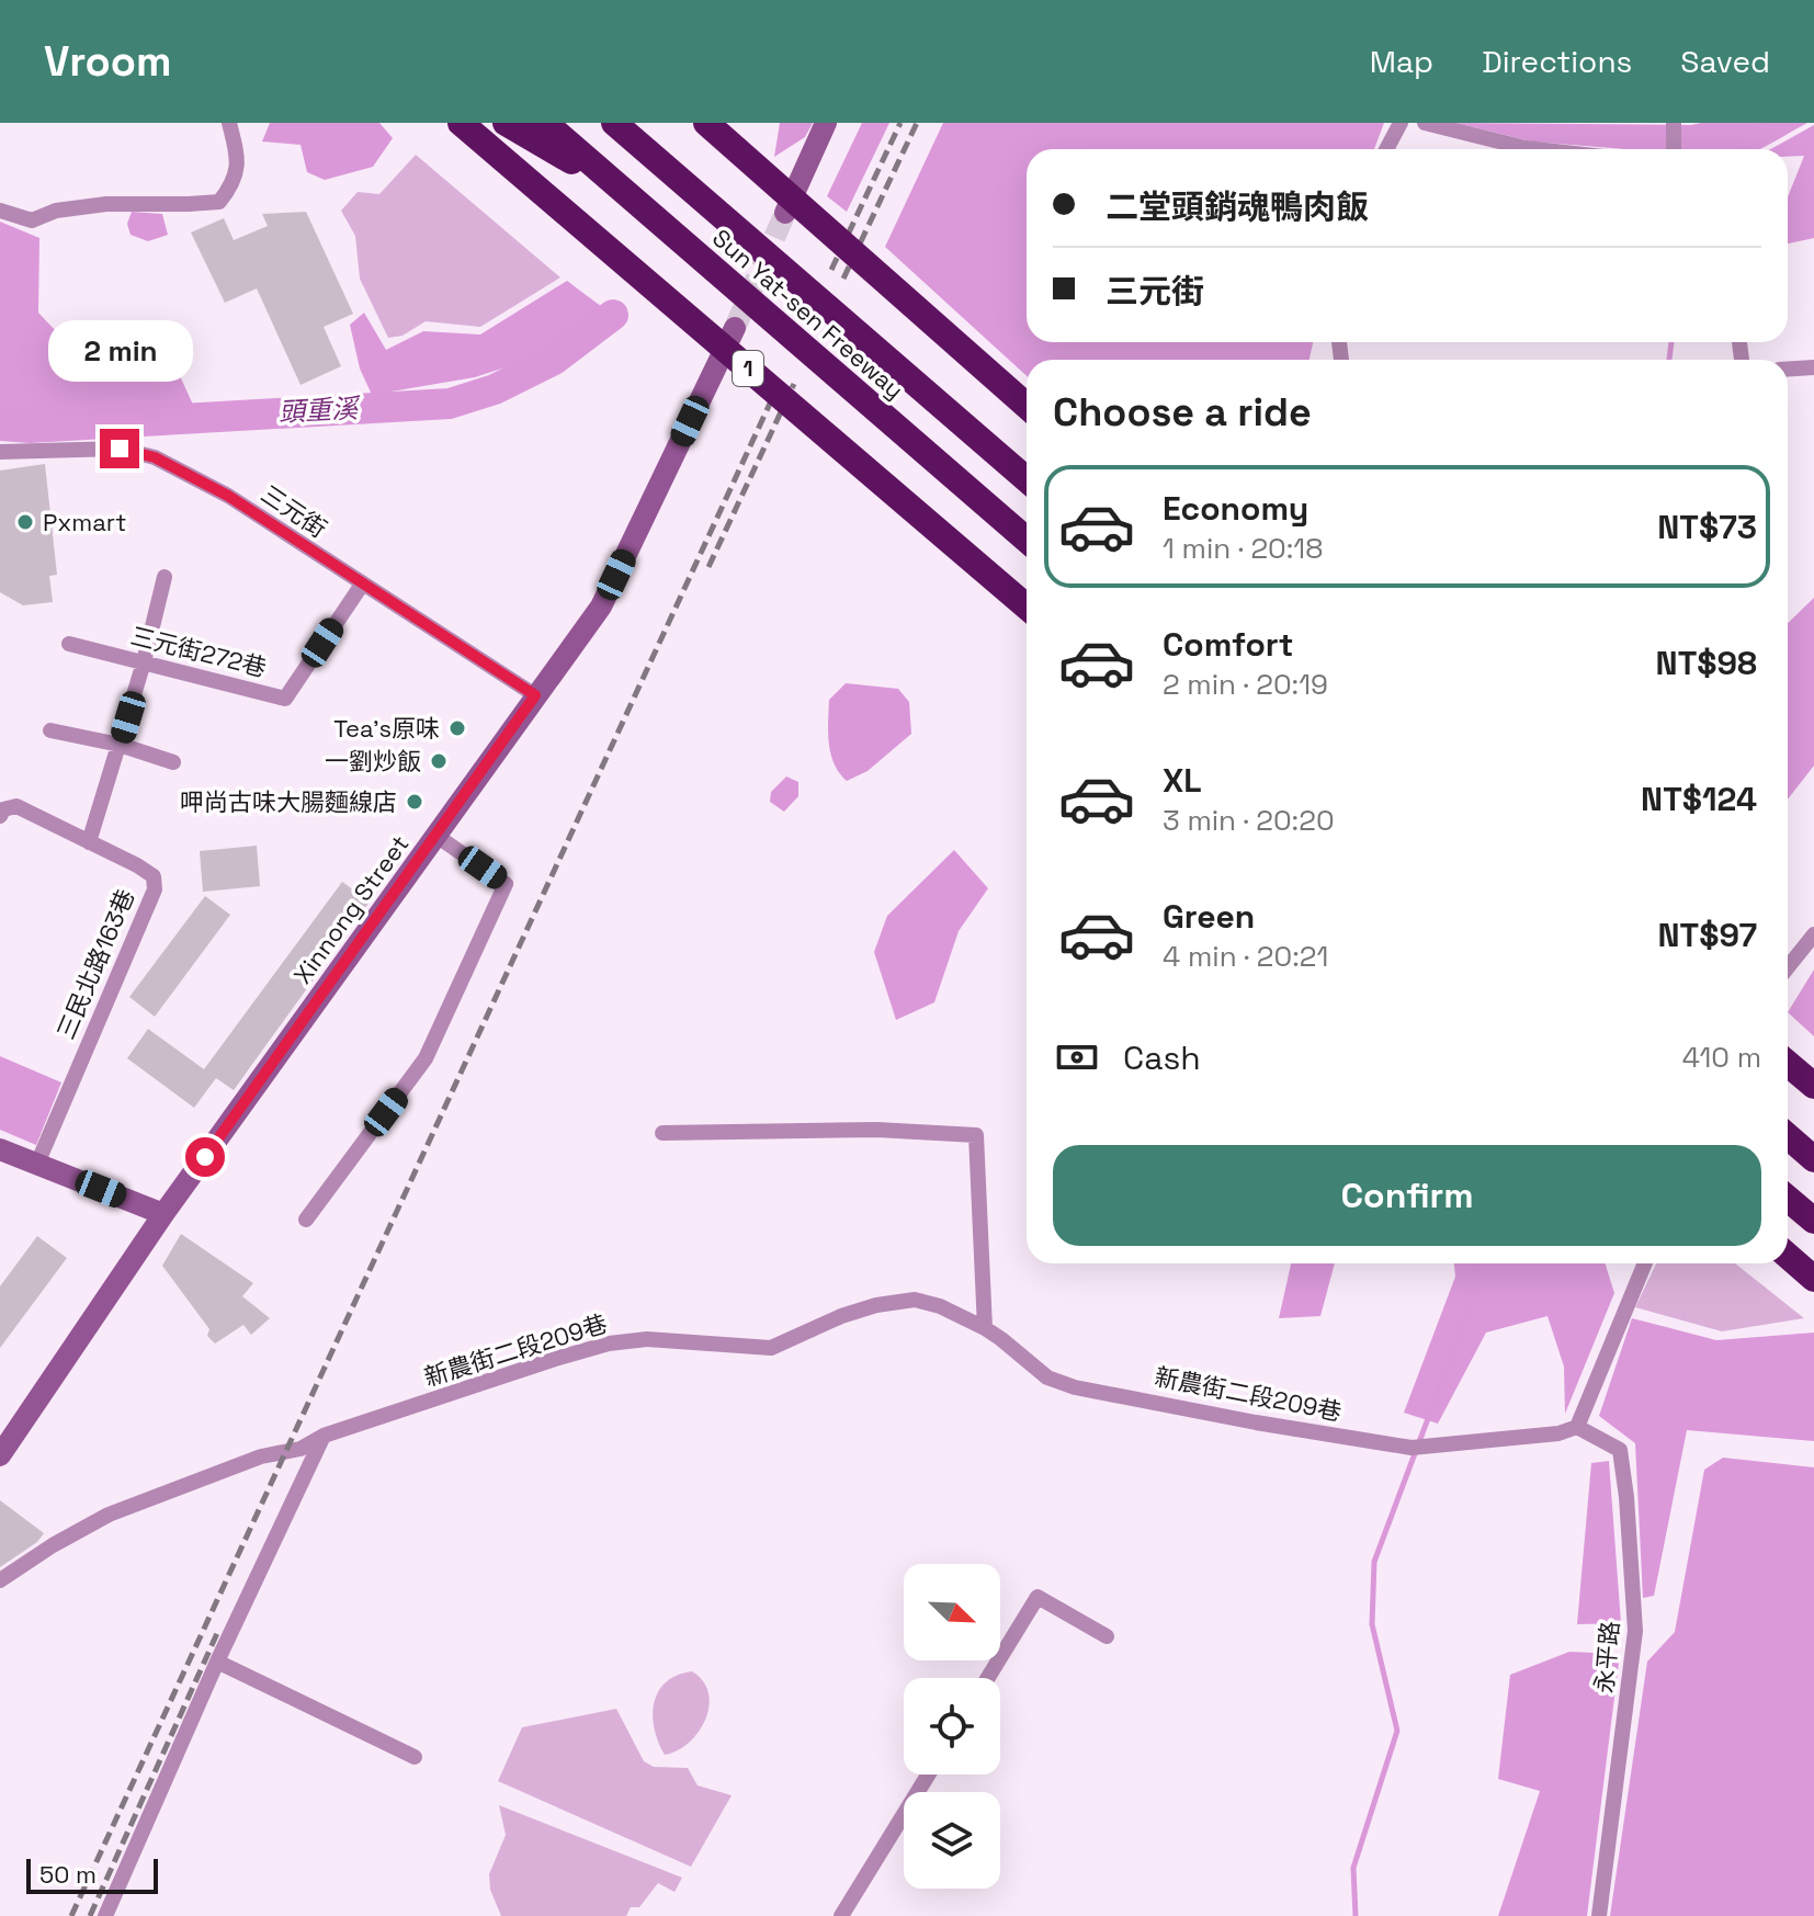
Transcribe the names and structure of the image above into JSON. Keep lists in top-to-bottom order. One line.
{"streets":{"highway":["Sun Yat-sen Freeway","1"],"street":["三元街","三元街272巷","Xinnong Street","三民北路163巷","新農街二段209巷","永平路"]},"crossings":[["三元街","三元街272巷"],["三元街","Xinnong Street"],["新農街二段209巷","永平路"]],"water":["頭重溪"],"places":["Pxmart","Tea's原味","一劉炒飯","呷尚古味大腸麵線店"],"scale_bar":"50 m","north":"bottom right","page":{"header":"Vroom","nav":["Map","Directions","Saved"],"banner":["二堂頭銷魂鴨肉飯","三元街"],"bubble":"2 min","heading":"Choose a ride","list":[{"name":"Economy","note":"1 min · 20:18","value":"NT$73"},{"name":"Comfort","note":"2 min · 20:19","value":"NT$98"},{"name":"XL","note":"3 min · 20:20","value":"NT$124"},{"name":"Green","note":"4 min · 20:21","value":"NT$97"}],"pay":["Cash","410 m"],"buttons":"Confirm","scale":"50 m"}}
